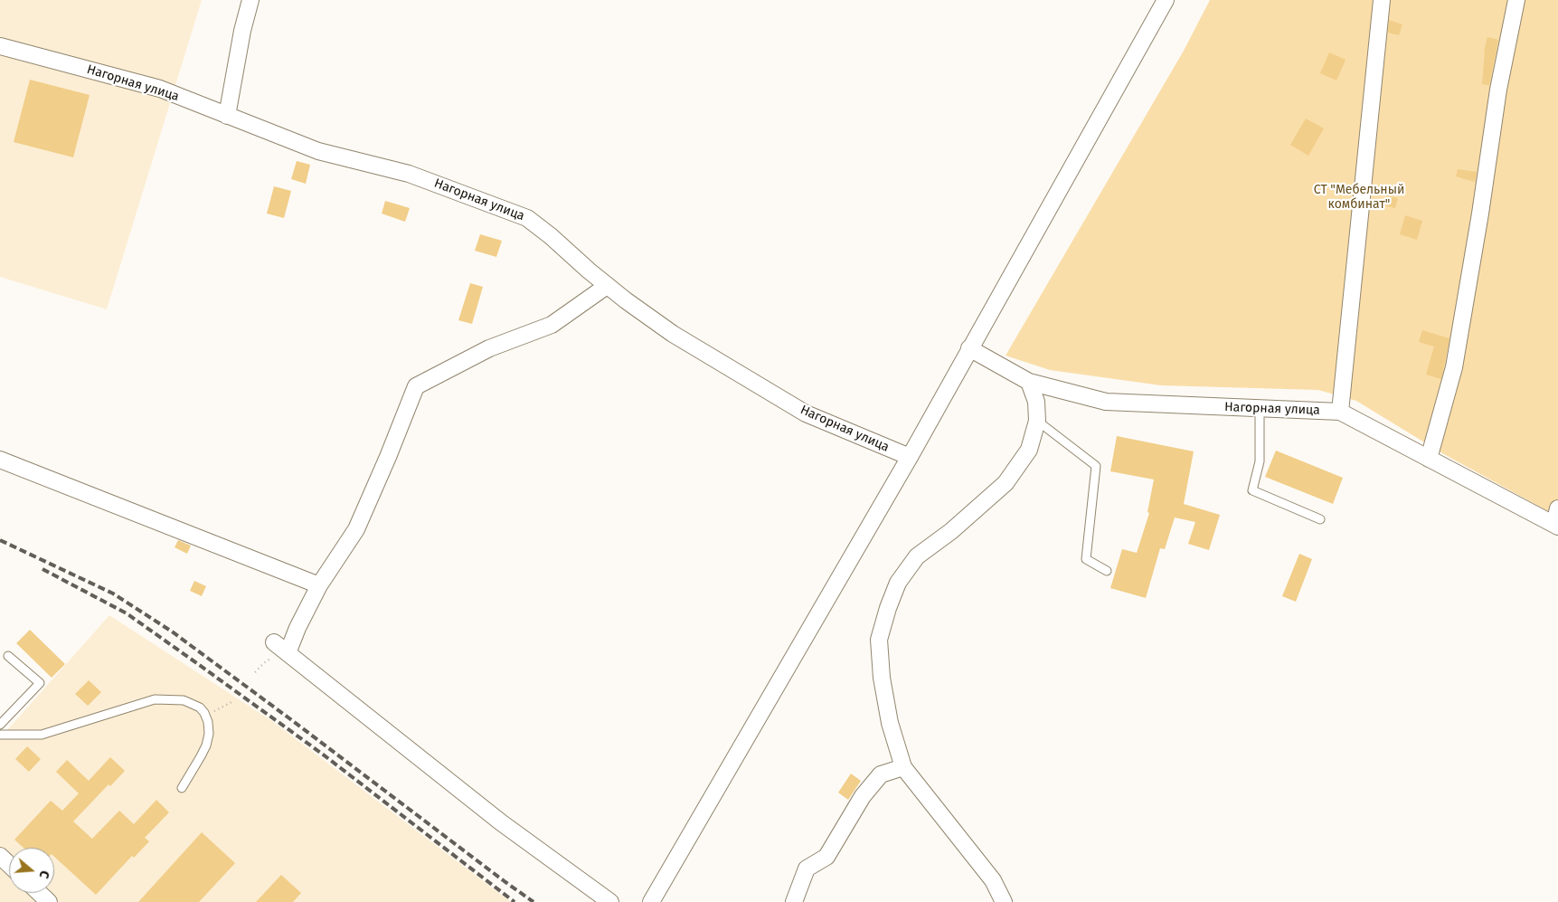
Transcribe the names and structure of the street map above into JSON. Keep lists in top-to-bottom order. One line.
{"streets":{"street":["Нагорная улица"]},"parks":["СТ \"Мебельный комбинат\""],"north":"right"}
